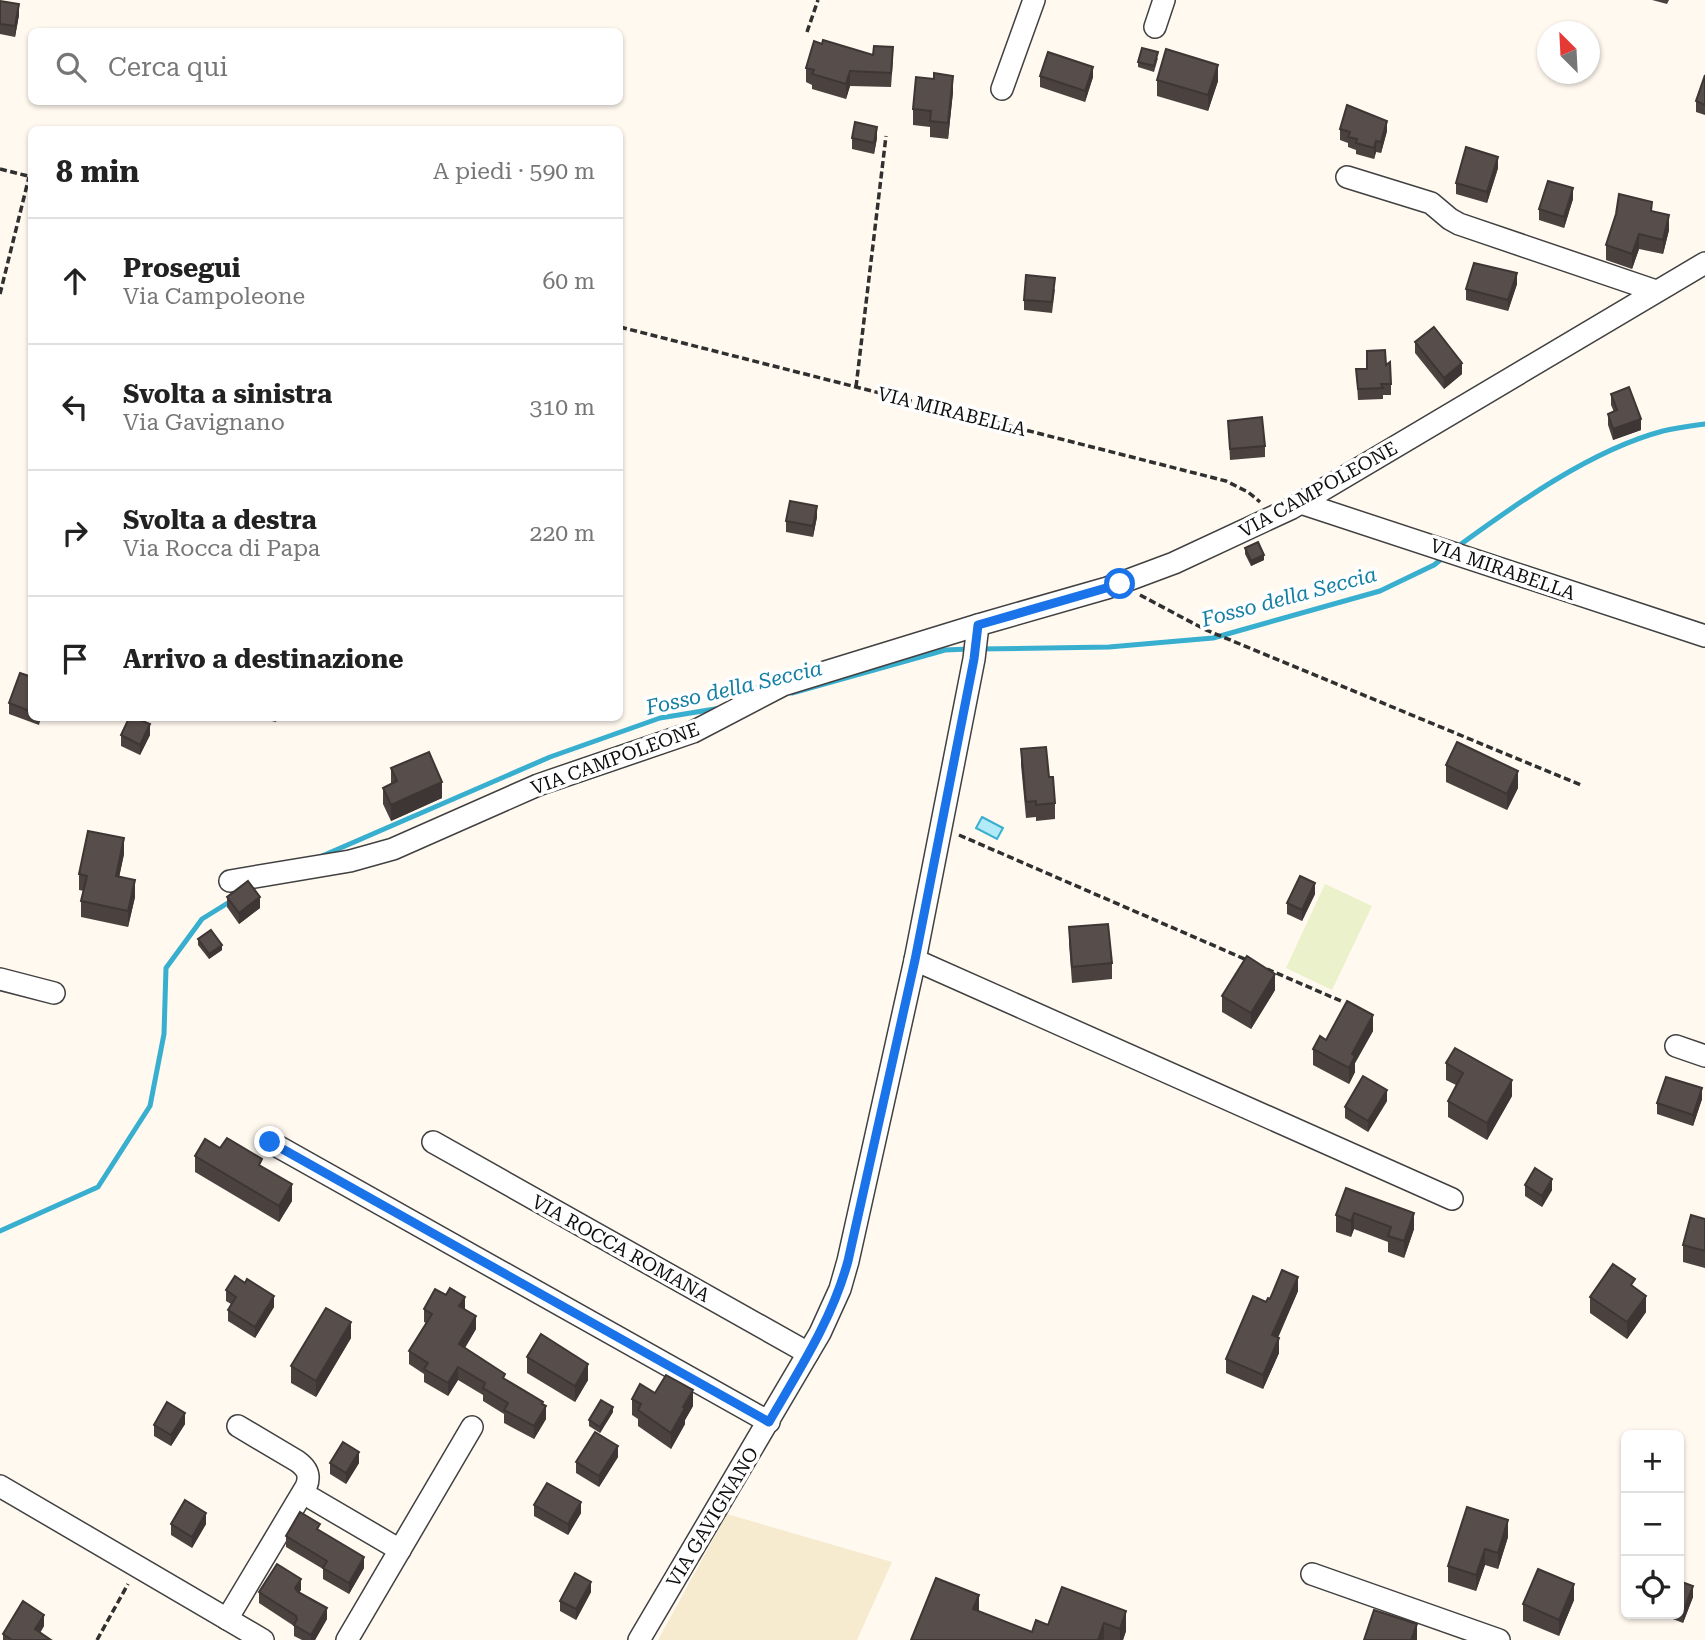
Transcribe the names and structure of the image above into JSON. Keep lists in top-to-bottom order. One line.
{"streets":{"street":["VIA MIRABELLA","VIA CAMPOLEONE","VIA ROCCA ROMANA","VIA GAVIGNANO"]},"crossings":[["VIA MIRABELLA","VIA CAMPOLEONE"],["VIA CAMPOLEONE","VIA GAVIGNANO"],["VIA ROCCA ROMANA","VIA GAVIGNANO"]],"water":["Fosso della Seccia"],"north":"top left","page":{"search":"Cerca qui","heading":["8 min","A piedi · 590 m"],"list":[["Prosegui","Via Campoleone","60 m"],["Svolta a sinistra","Via Gavignano","310 m"],["Svolta a destra","Via Rocca di Papa","220 m"],"Arrivo a destinazione"],"map_buttons":["+","−"]}}
